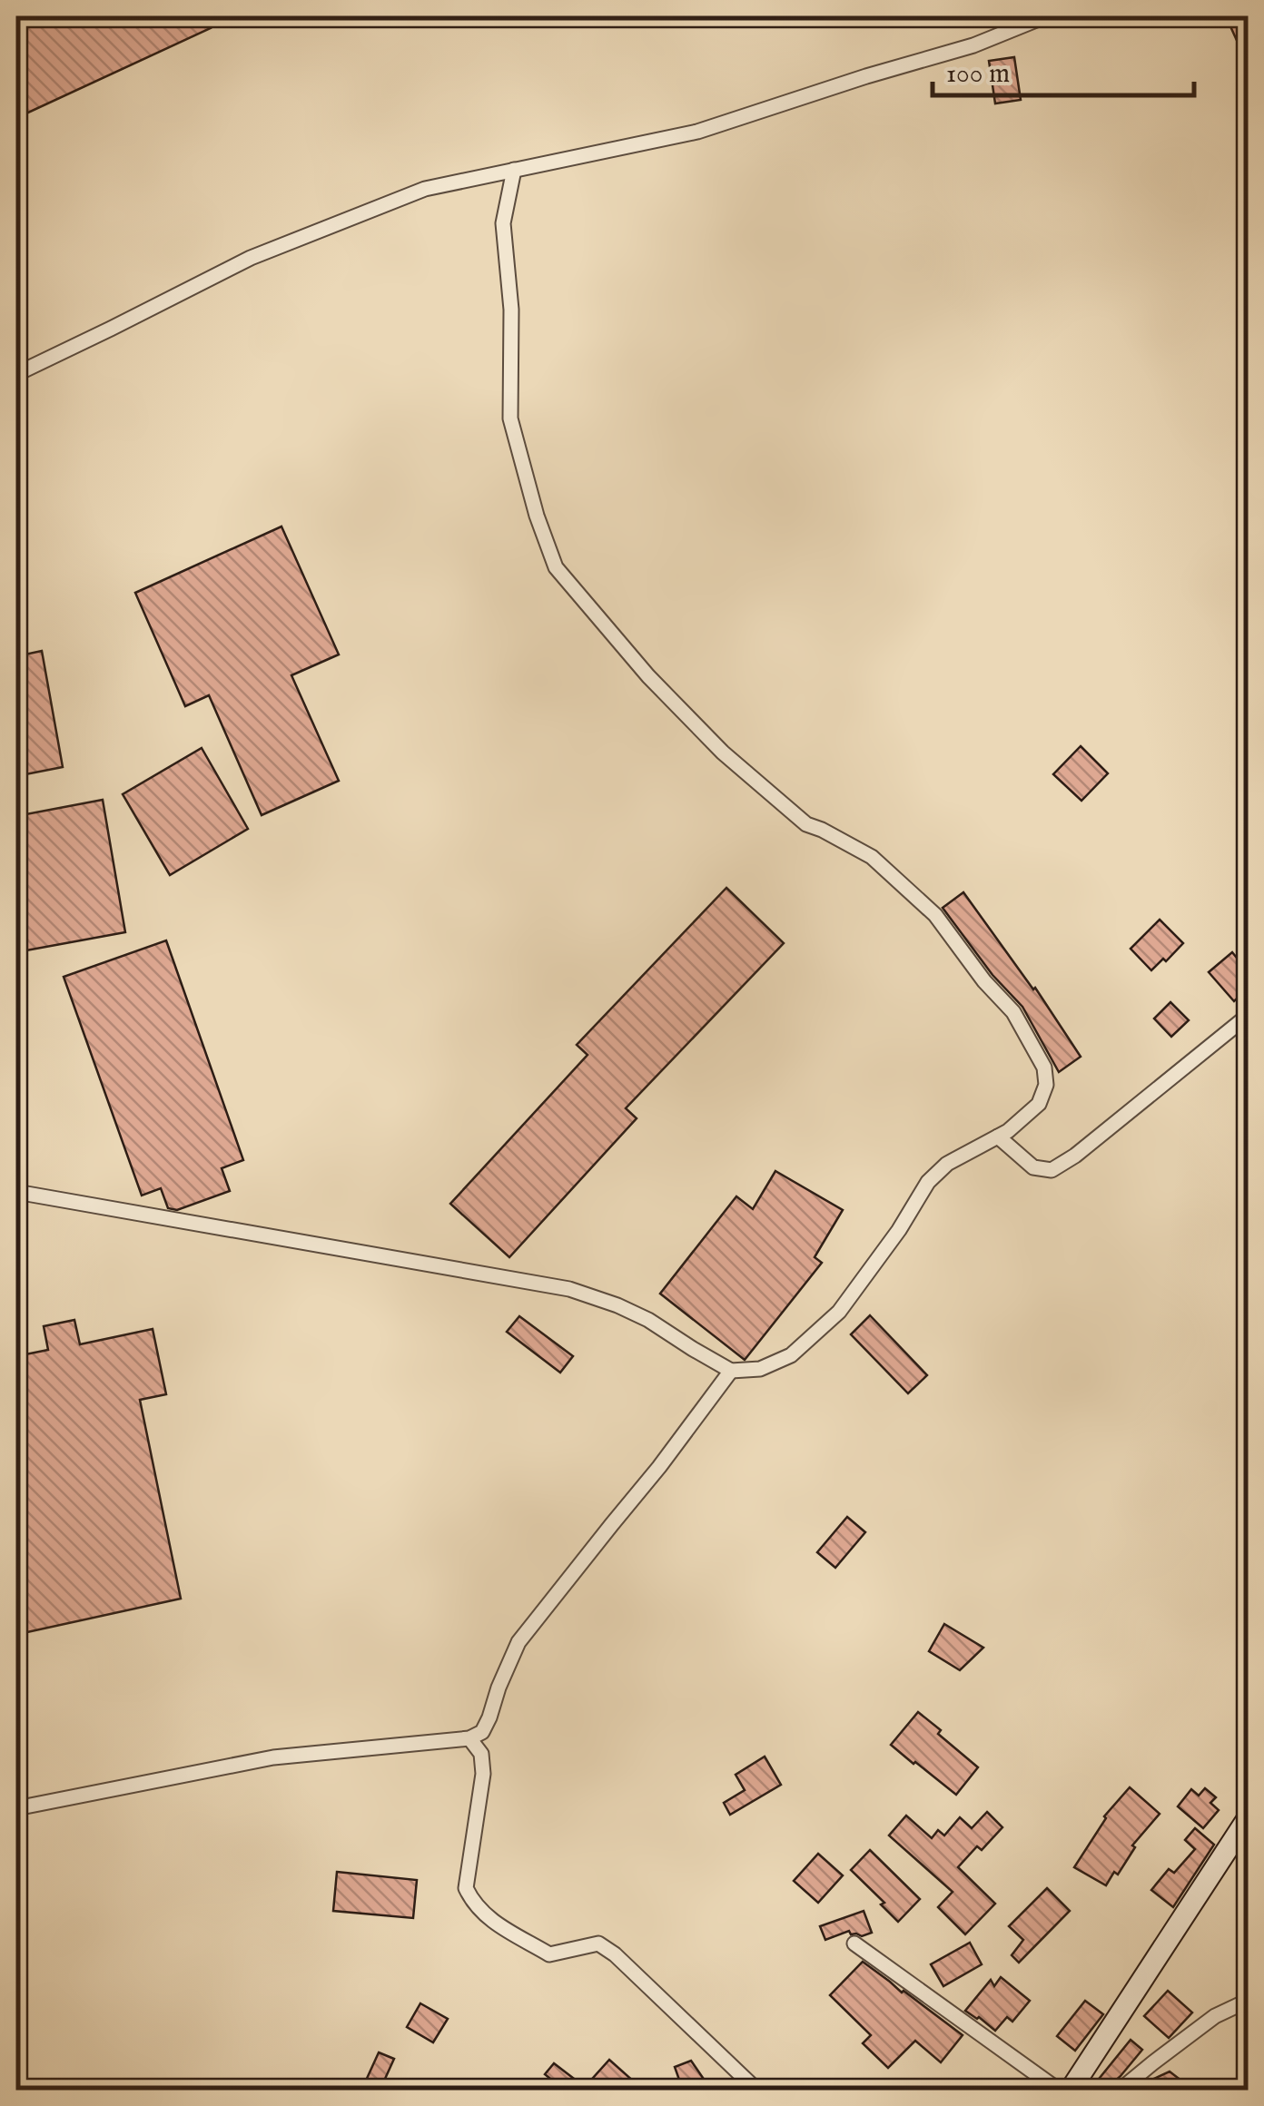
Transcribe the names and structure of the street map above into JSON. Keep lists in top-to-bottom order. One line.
{"scale_bar":"100 m"}
